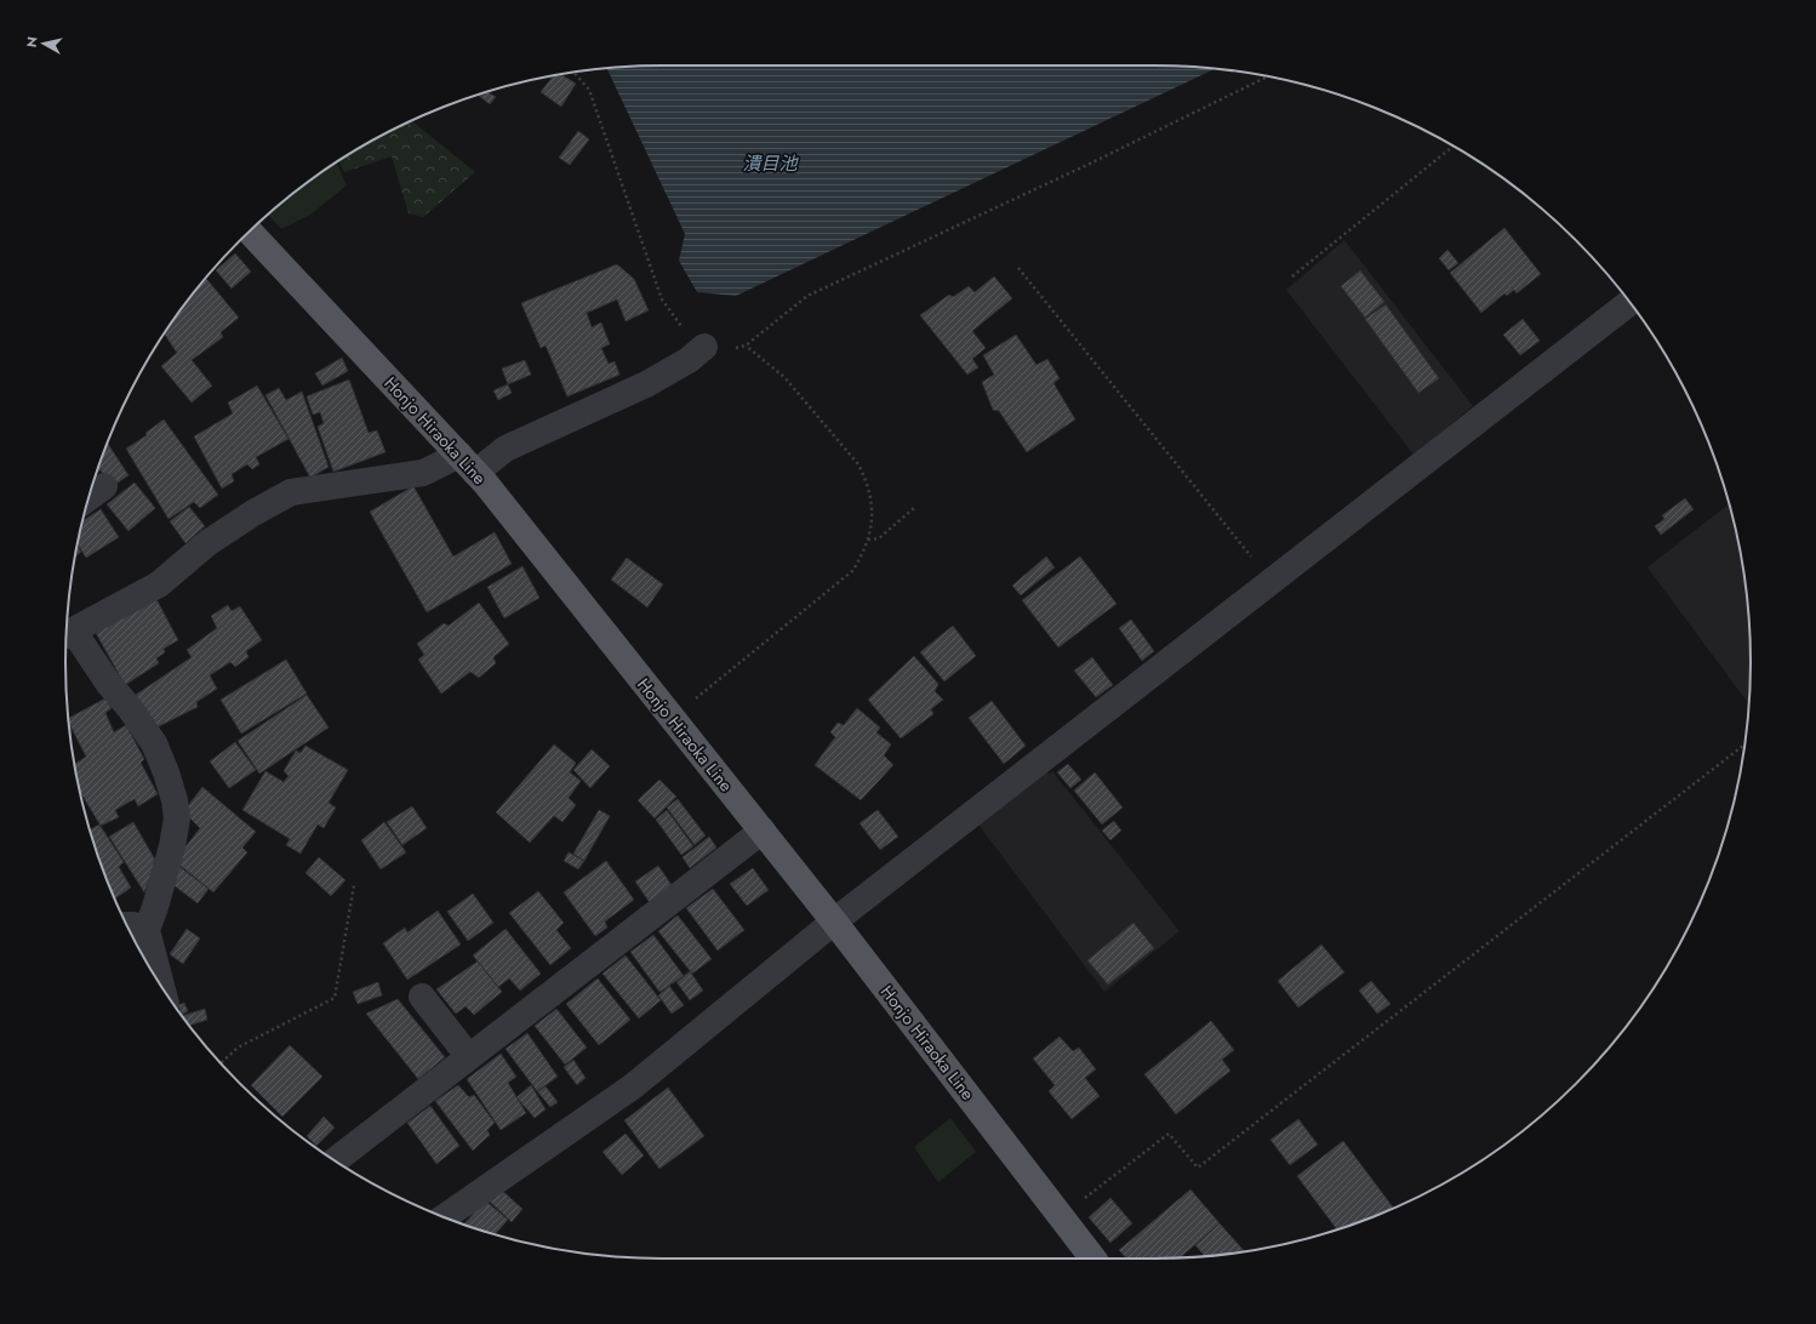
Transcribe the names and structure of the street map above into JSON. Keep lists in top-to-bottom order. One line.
{"streets":{"main road":["Honjo Hiraoka Line"]},"water":["潰目池"],"north":"left"}
